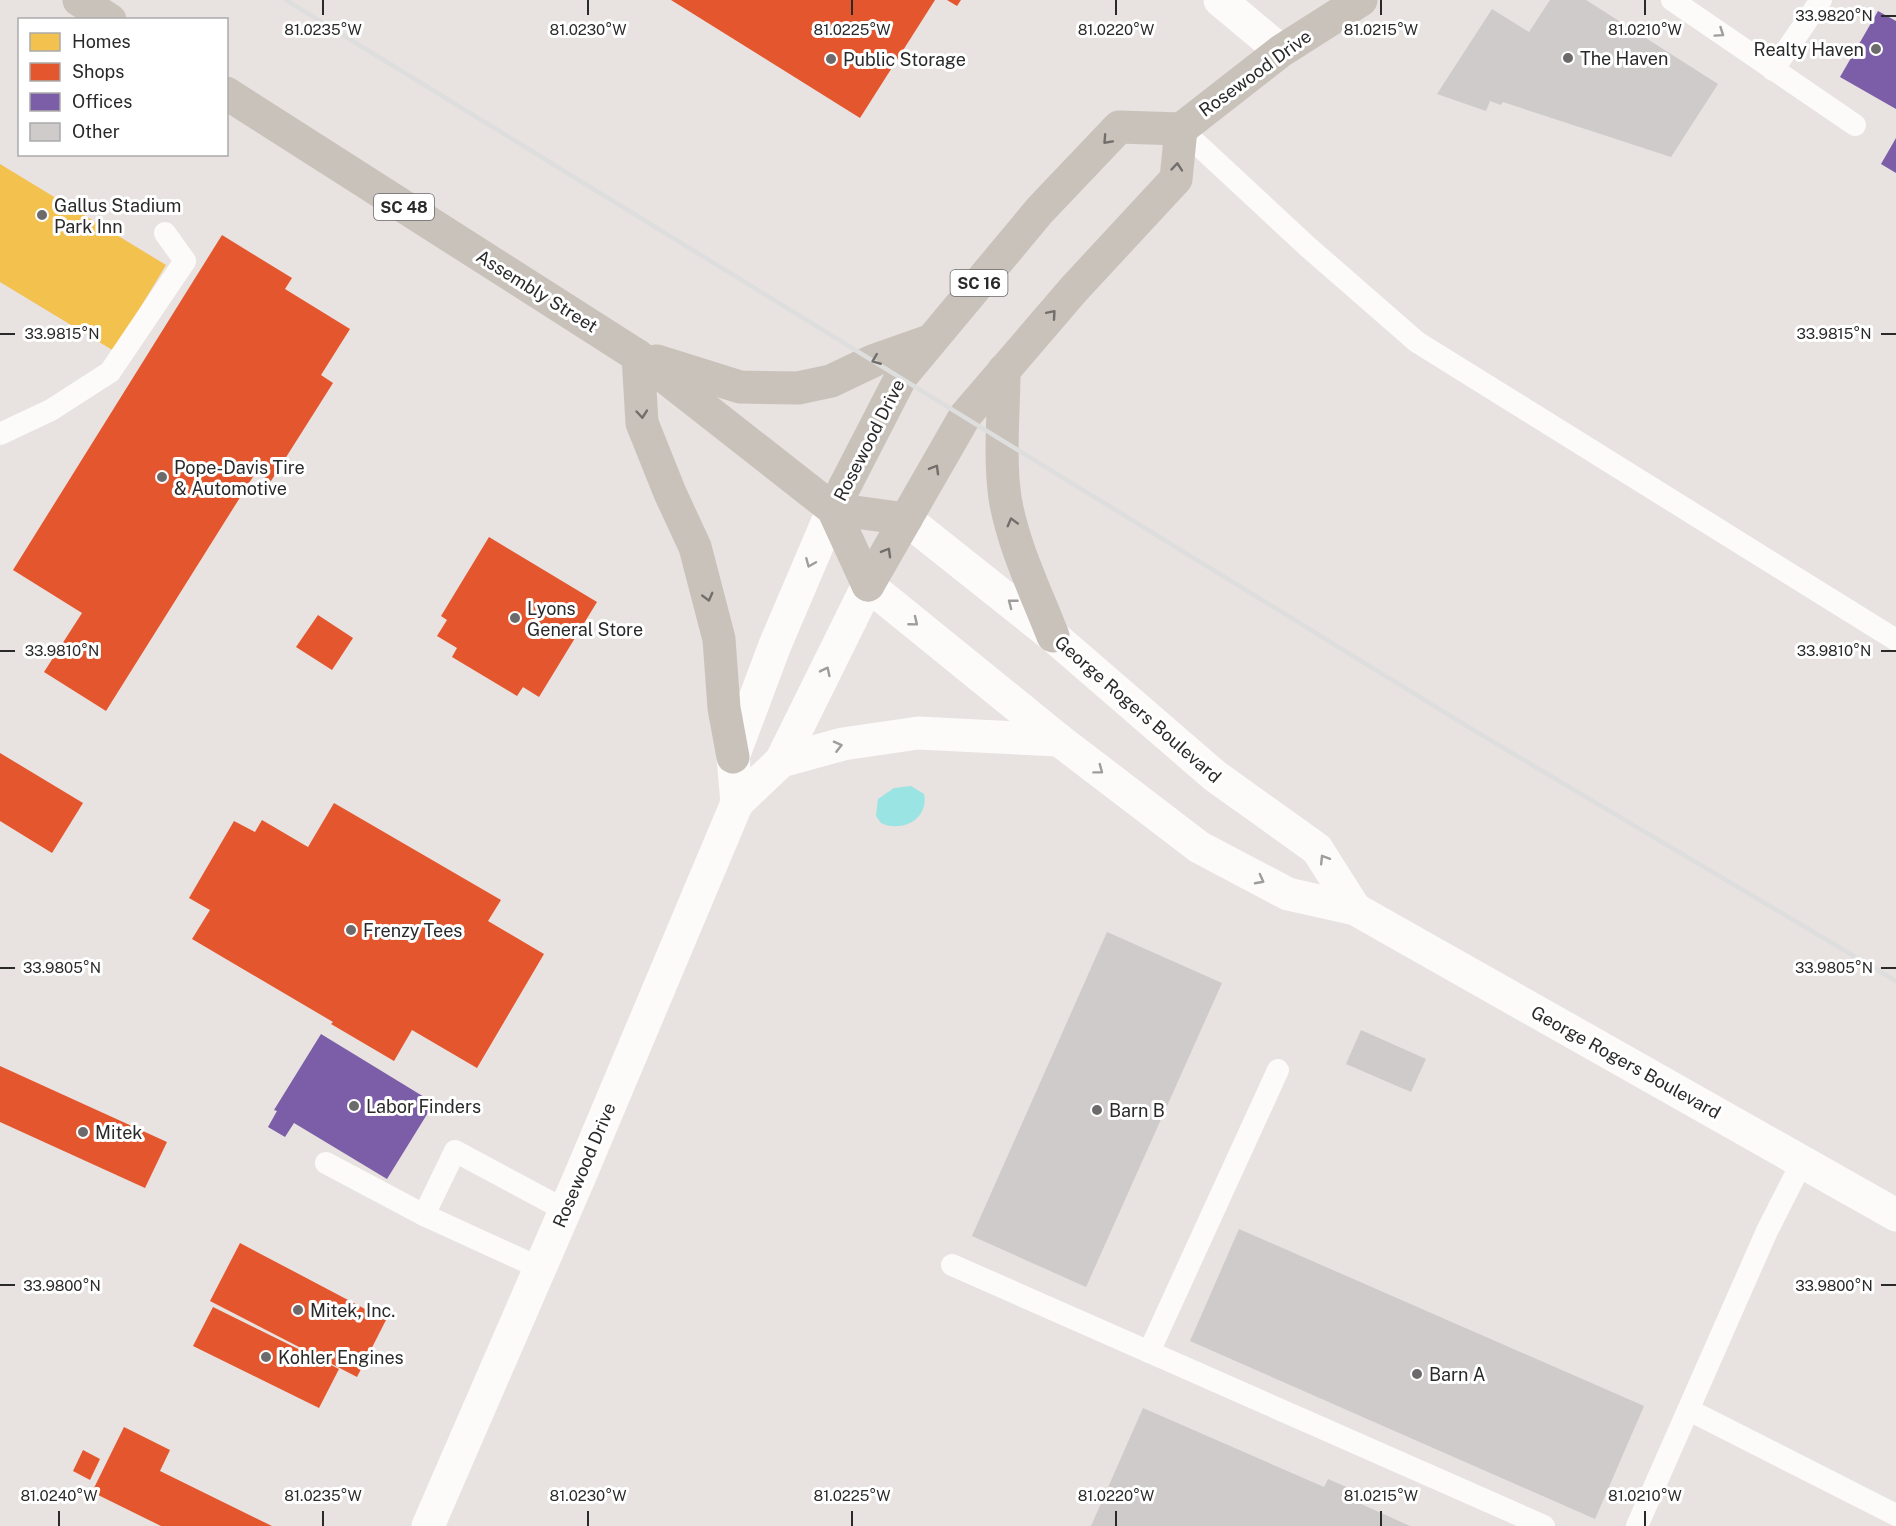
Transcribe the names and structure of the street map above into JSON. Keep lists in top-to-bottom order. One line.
{"streets":{"main road":["Rosewood Drive","SC 48","SC 16","Assembly Street"],"street":["George Rogers Boulevard"]},"crossings":[["Rosewood Drive","Assembly Street"],["Rosewood Drive","George Rogers Boulevard"],["Assembly Street","George Rogers Boulevard"]],"places":["Realty Haven","The Haven","Public Storage","Gallus Stadium Park Inn","Pope-Davis Tire & Automotive","Lyons General Store","Frenzy Tees","Labor Finders","Barn B","Mitek","Mitek, Inc.","Kohler Engines","Barn A"],"legend":["Homes","Shops","Offices","Other"],"coordinates":["33.9820°N","81.0235°W","81.0230°W","81.0225°W","81.0220°W","81.0215°W","81.0210°W","33.9815°N","33.9810°N","33.9805°N","33.9800°N","81.0240°W"]}
